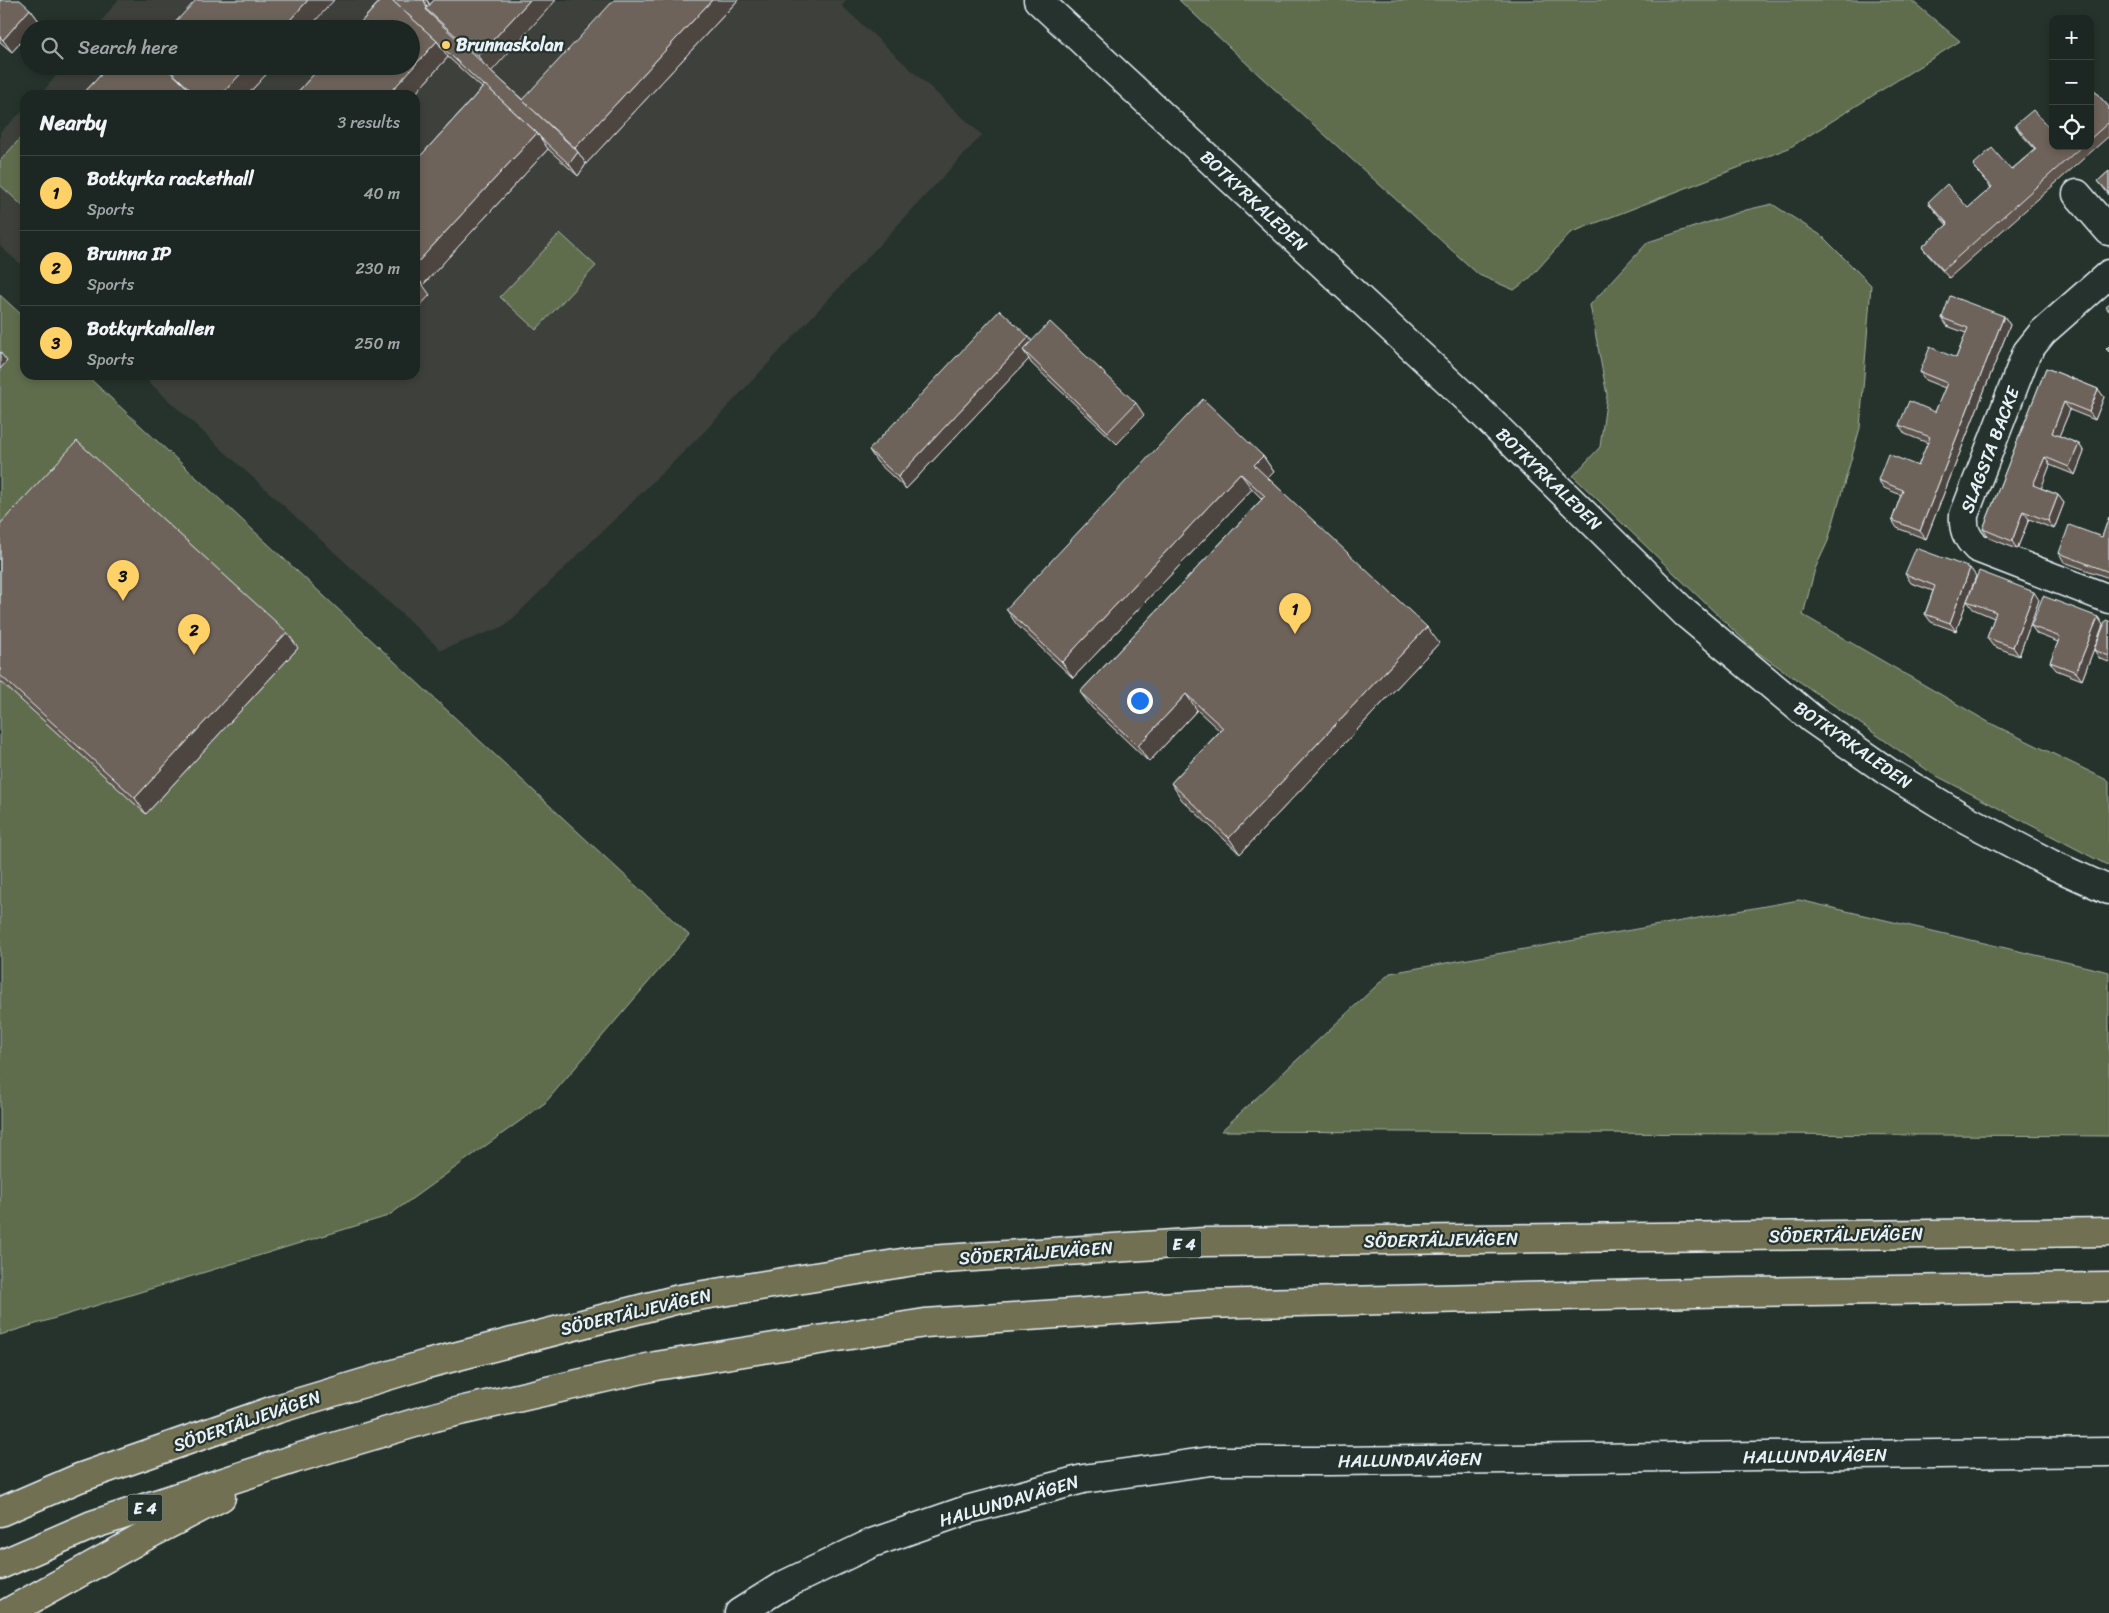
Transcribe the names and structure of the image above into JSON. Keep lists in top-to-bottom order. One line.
{"streets":{"highway":["SÖDERTÄLJEVÄGEN","E 4"],"main road":["BOTKYRKALEDEN","SLAGSTA BACKE","HALLUNDAVÄGEN"]},"places":["Brunnaskolan"],"page":{"map_buttons":["+","−"],"search":"Search here","heading":["Nearby","3 results"],"list":[{"mark":"1","name":"Botkyrka rackethall","note":"Sports","value":"40 m"},{"mark":"2","name":"Brunna IP","note":"Sports","value":"230 m"},{"mark":"3","name":"Botkyrkahallen","note":"Sports","value":"250 m"}],"pins":["3","1","2"]}}
